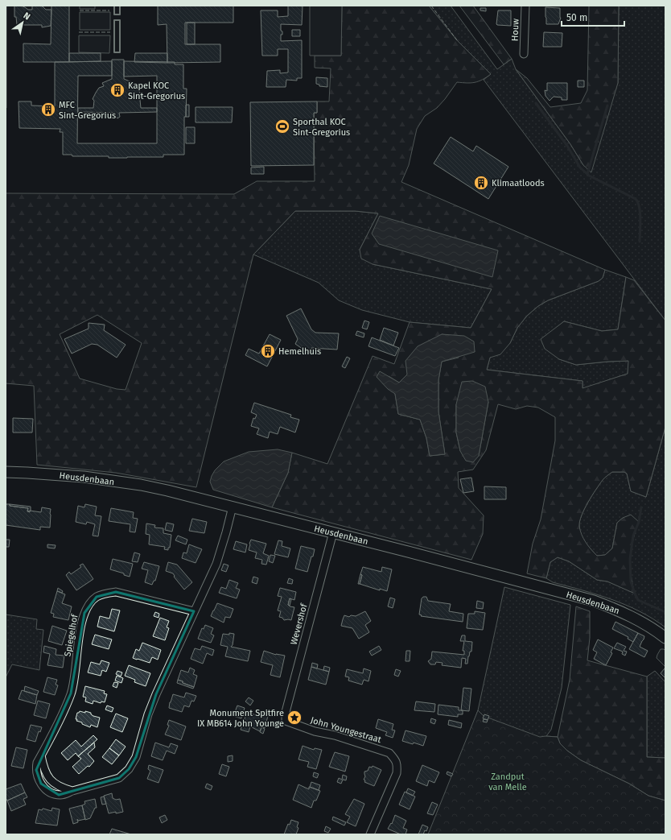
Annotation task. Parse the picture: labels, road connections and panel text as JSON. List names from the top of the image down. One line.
{"streets":{"main road":["Heusdenbaan"],"street":["Houw","Wevershof","Spiegelhof","John Youngestraat"]},"crossings":[["Heusdenbaan","Wevershof"],["Heusdenbaan","Spiegelhof"],["Wevershof","John Youngestraat"]],"parks":["Zandput van Melle"],"places":{"building":["Kapel KOC Sint-Gregorius","MFC Sint-Gregorius","Klimaatloods","Hemelhuis"],"sports":["Sporthal KOC Sint-Gregorius"],"place":["Monument Spitfire IX MB614 John Younge"]},"scale_bar":"50 m","north":"top right"}
